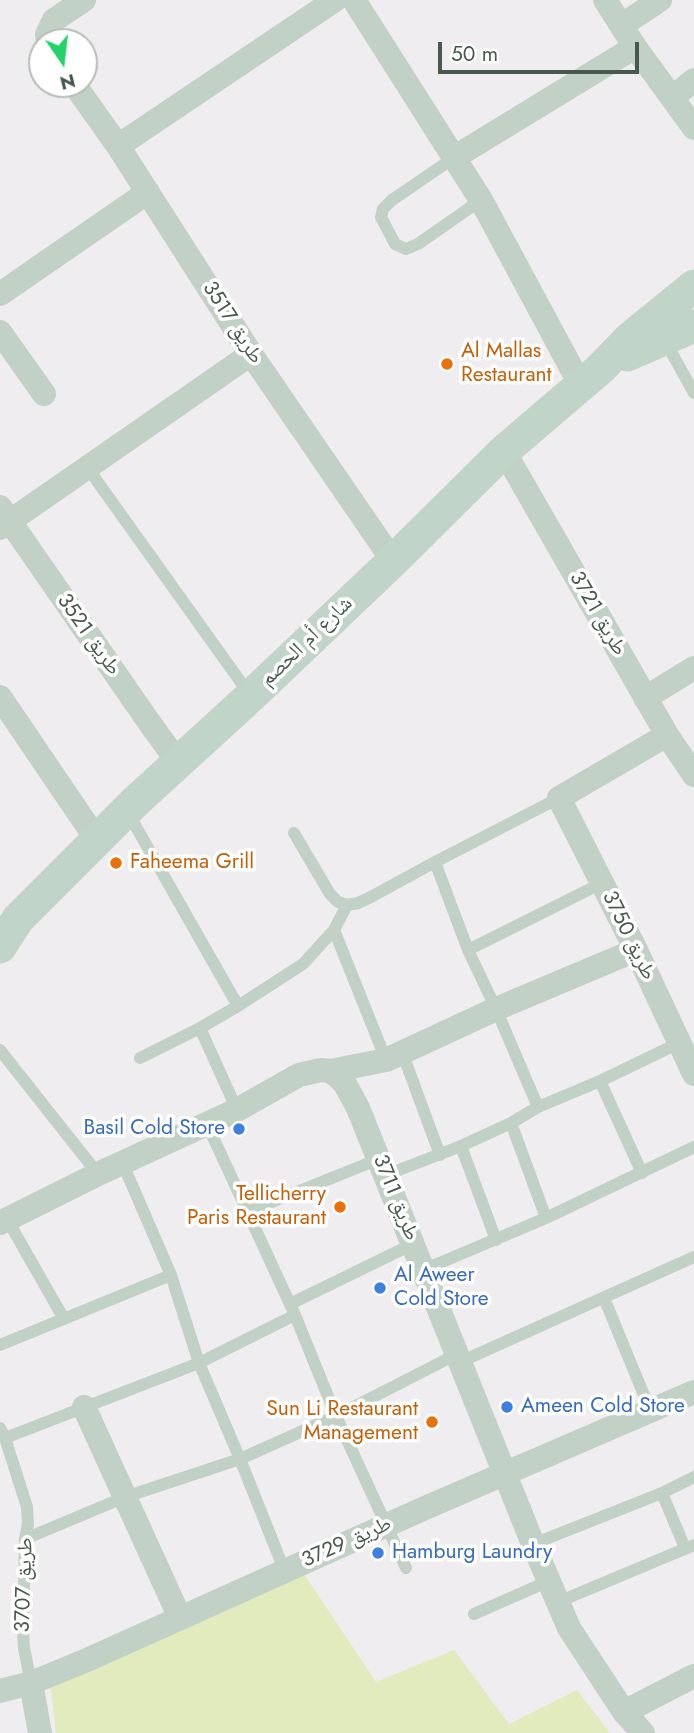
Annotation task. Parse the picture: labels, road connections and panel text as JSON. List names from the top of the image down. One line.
{"streets":{"street":["طريق 3517","طريق 3721","طريق 3521","شارع أم الحصم","طريق 3750","طريق 3711","طريق 3729","طريق 3707"]},"crossings":[["طريق 3517","شارع أم الحصم"],["طريق 3721","شارع أم الحصم"],["طريق 3521","شارع أم الحصم"],["طريق 3711","طريق 3729"],["طريق 3729","طريق 3707"]],"places":["Al Mallas Restaurant","Faheema Grill","Basil Cold Store","Tellicherry Paris Restaurant","Al Aweer Cold Store","Ameen Cold Store","Sun Li Restaurant Management","Hamburg Laundry"],"scale_bar":"50 m","north":"bottom"}
